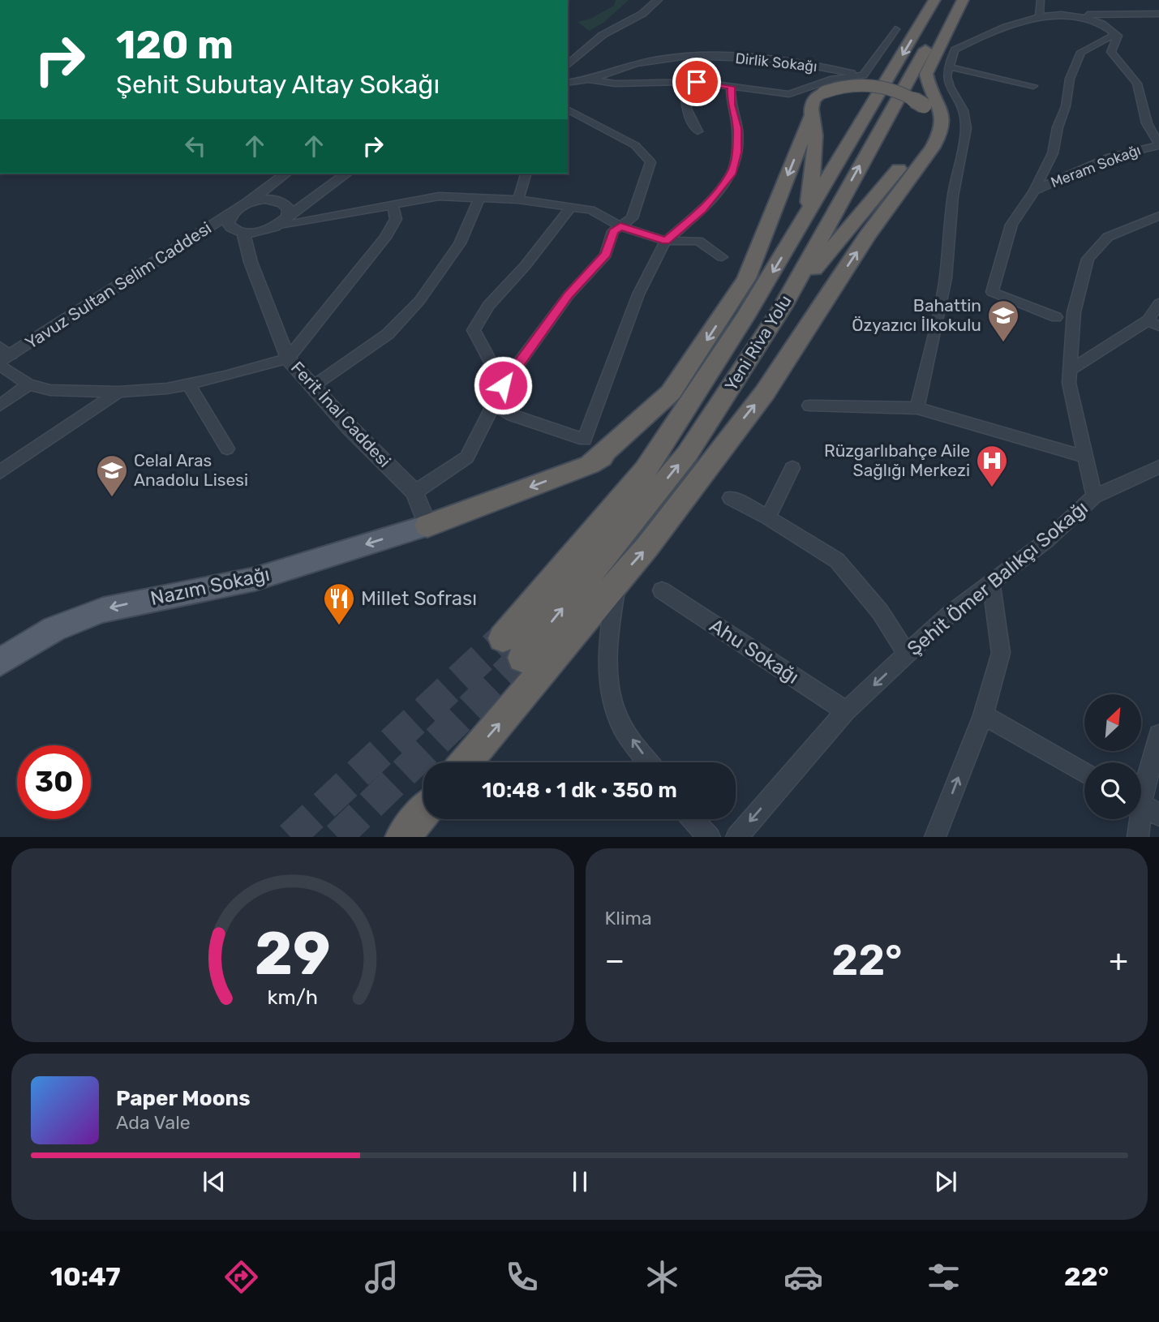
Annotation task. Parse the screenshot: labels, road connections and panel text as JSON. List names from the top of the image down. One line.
{"streets":{"highway":["Yeni Riva Yolu"],"main road":["Nazım Sokağı"],"street":["Dirlik Sokağı","Meram Sokağı","Yavuz Sultan Selim Caddesi","Ferit İnal Caddesi","Şehit Ömer Balıkçı Sokağı","Ahu Sokağı"]},"crossings":[["Yavuz Sultan Selim Caddesi","Ferit İnal Caddesi"],["Ferit İnal Caddesi","Nazım Sokağı"],["Şehit Ömer Balıkçı Sokağı","Ahu Sokağı"]],"one_way":["Şehit Ömer Balıkçı Sokağı","Nazım Sokağı"],"places":{"school or university":["Bahattin Özyazıcı İlkokulu","Celal Aras Anadolu Lisesi"],"hospital":["Rüzgarlıbahçe Aile Sağlığı Merkezi"],"restaurant":["Millet Sofrası"]},"north":"top right","page":{"turn":["120 m","Şehit Subutay Altay Sokağı"],"limit":"30","trip":"10:48 · 1 dk · 350 m","tile":"Klima","heat":["−","22°","+"],"song":["Paper Moons","Ada Vale"],"tabs":["10:47","22°"],"gauge":["29","km/h"]}}
